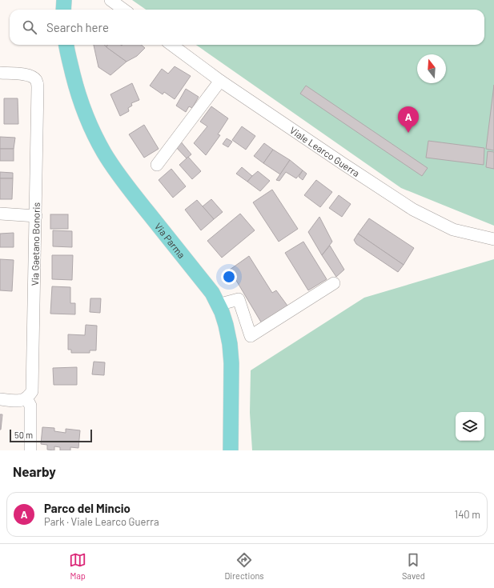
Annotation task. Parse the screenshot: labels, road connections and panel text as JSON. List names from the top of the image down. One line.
{"streets":{"main road":["Via Parma"],"street":["Viale Learco Guerra","Via Gaetano Bonoris"]},"scale_bar":"50 m","north":"top","page":{"search":"Search here","pins":"A","scale":"50 m","heading":"Nearby","list":[{"mark":"A","name":"Parco del Mincio","note":"Park · Viale Learco Guerra","value":"140 m"}],"nav":["Map","Directions","Saved"]}}
